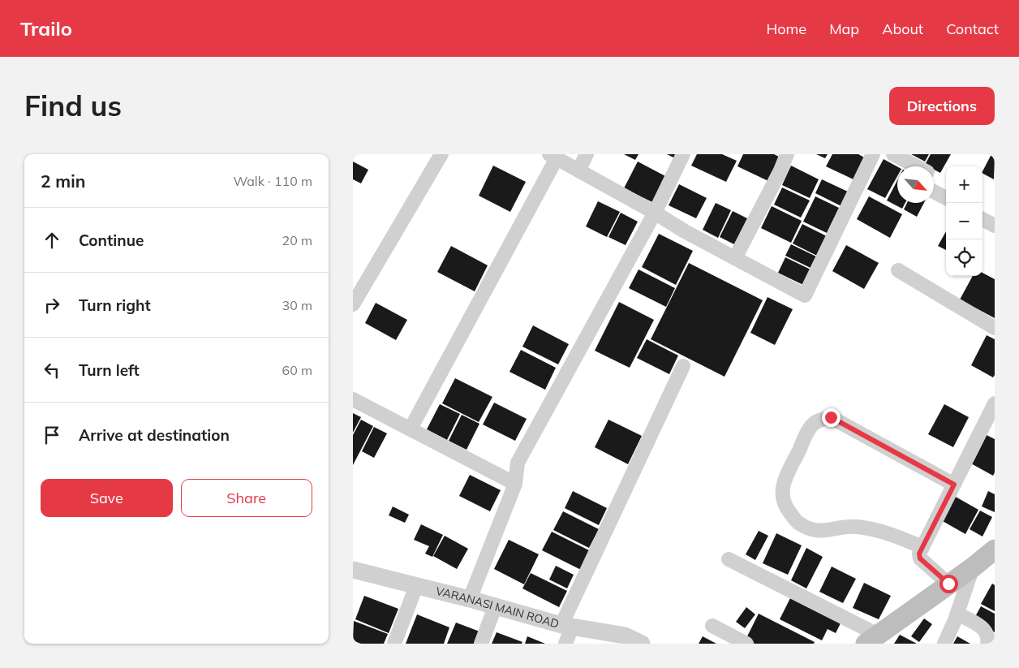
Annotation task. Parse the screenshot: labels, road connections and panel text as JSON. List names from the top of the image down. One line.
{"streets":{"street":["VARANASI MAIN ROAD"]},"north":"bottom right","page":{"header":"Trailo","nav":["Home","Map","About","Contact"],"buttons":["Directions",["Save","Share"]],"title":"Find us","heading":["2 min","Walk · 110 m"],"map_buttons":["+","−"],"list":[["Continue","20 m"],["Turn right","30 m"],["Turn left","60 m"],"Arrive at destination"]}}
